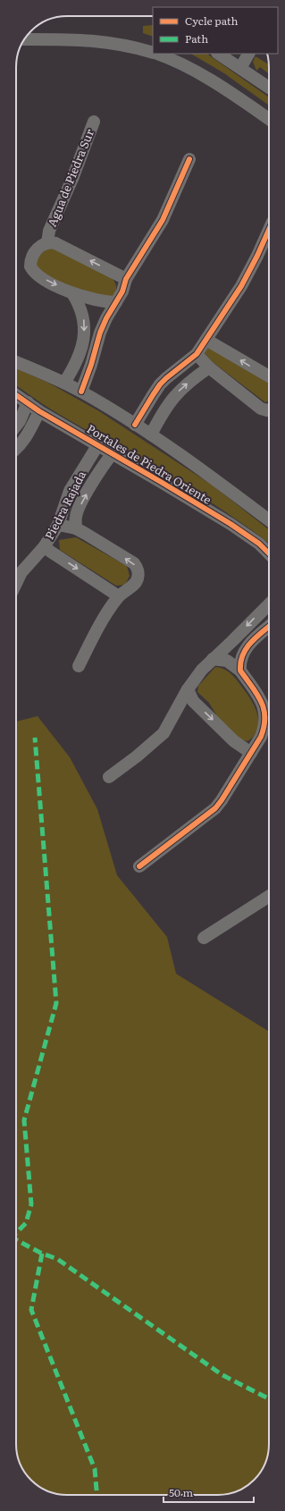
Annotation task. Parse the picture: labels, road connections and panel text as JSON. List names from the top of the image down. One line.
{"streets":{"street":["Agua de Piedra Sur","Portales de Piedra Oriente","Piedra Rajada"]},"crossings":[["Portales de Piedra Oriente","Piedra Rajada"]],"legend":["Cycle path","Path"],"scale_bar":"50 m"}
